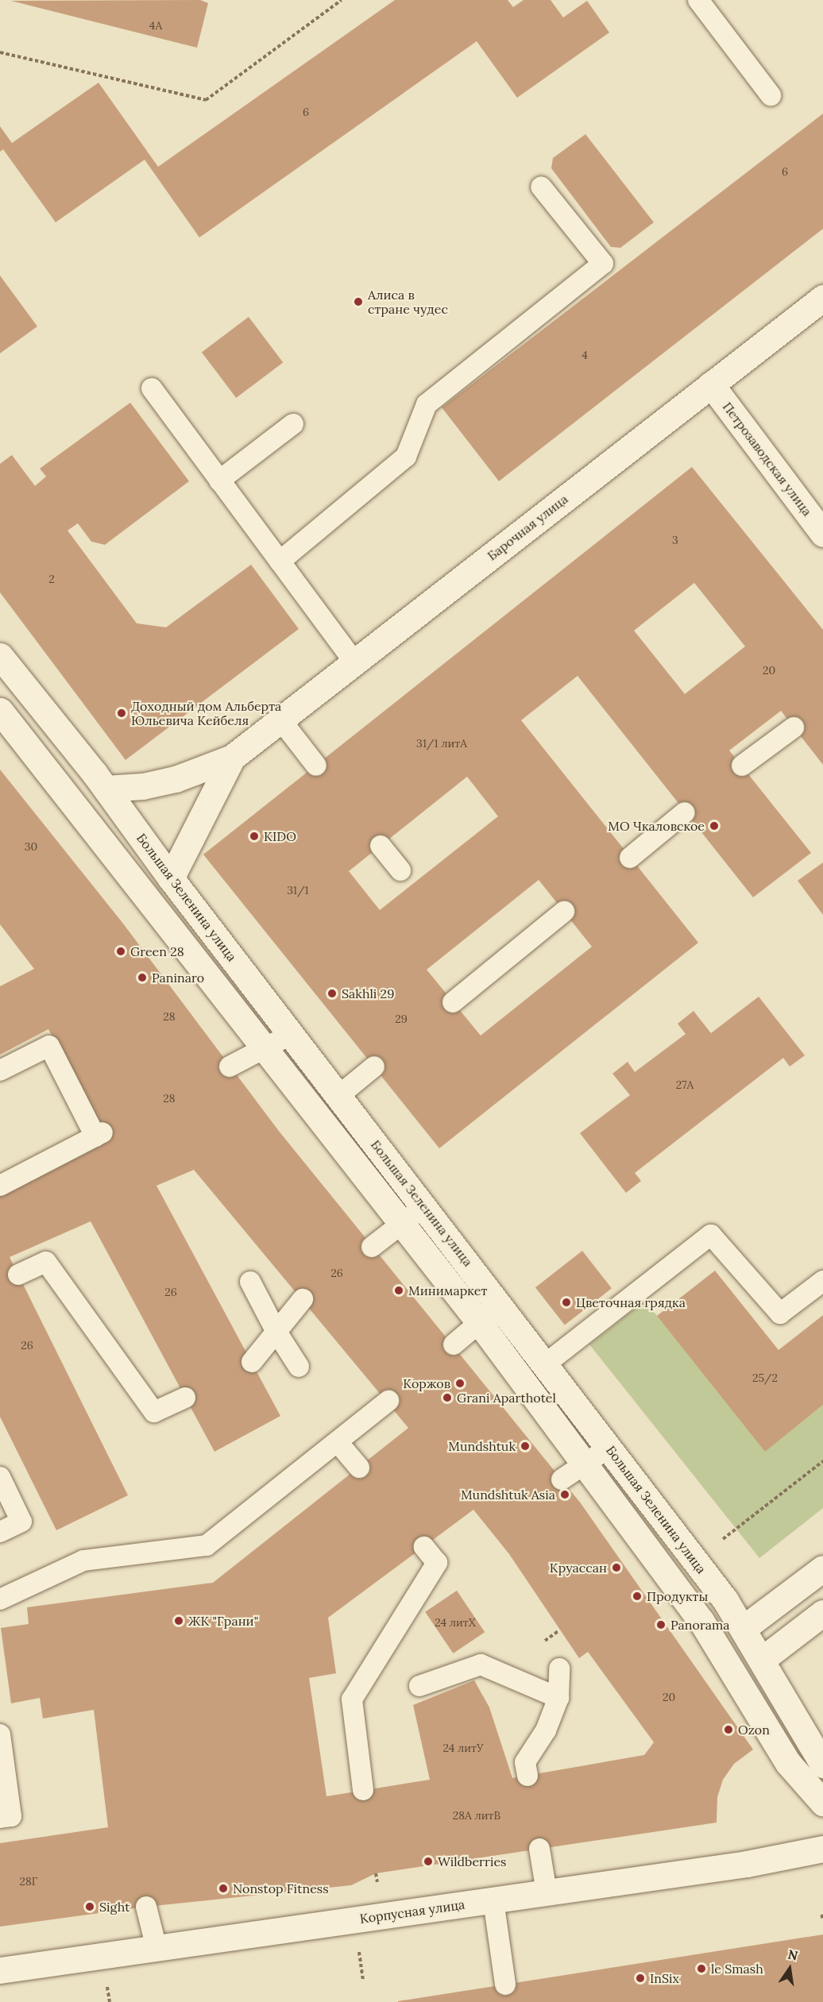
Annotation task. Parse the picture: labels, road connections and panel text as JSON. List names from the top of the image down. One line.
{"streets":{"street":["Петрозаводская улица","Барочная улица","Большая Зеленина улица","Корпусная улица"]},"crossings":[["Петрозаводская улица","Барочная улица"],["Барочная улица","Большая Зеленина улица"]],"places":["Алиса в стране чудес","Доходный дом Альберта Юльевича Кейбеля","МО Чкаловское","KIDO","Green 28","Paninaro","Sakhli 29","Минимаркет","Цветочная грядка","Коржов","Grani Aparthotel","Mundshtuk","Mundshtuk Asia","Круассан","Продукты","ЖК \"Грани\"","Panorama","Ozon","Wildberries","Nonstop Fitness","Sight","le Smash","InSix"],"house_numbers":["4А","6","6","4","3","2","20","31/1 литА","30","31/1","28","29","27А","28","26","26","26","25/2","24 литХ","20","24 литУ","28А литВ","28Г"],"north":"top"}
